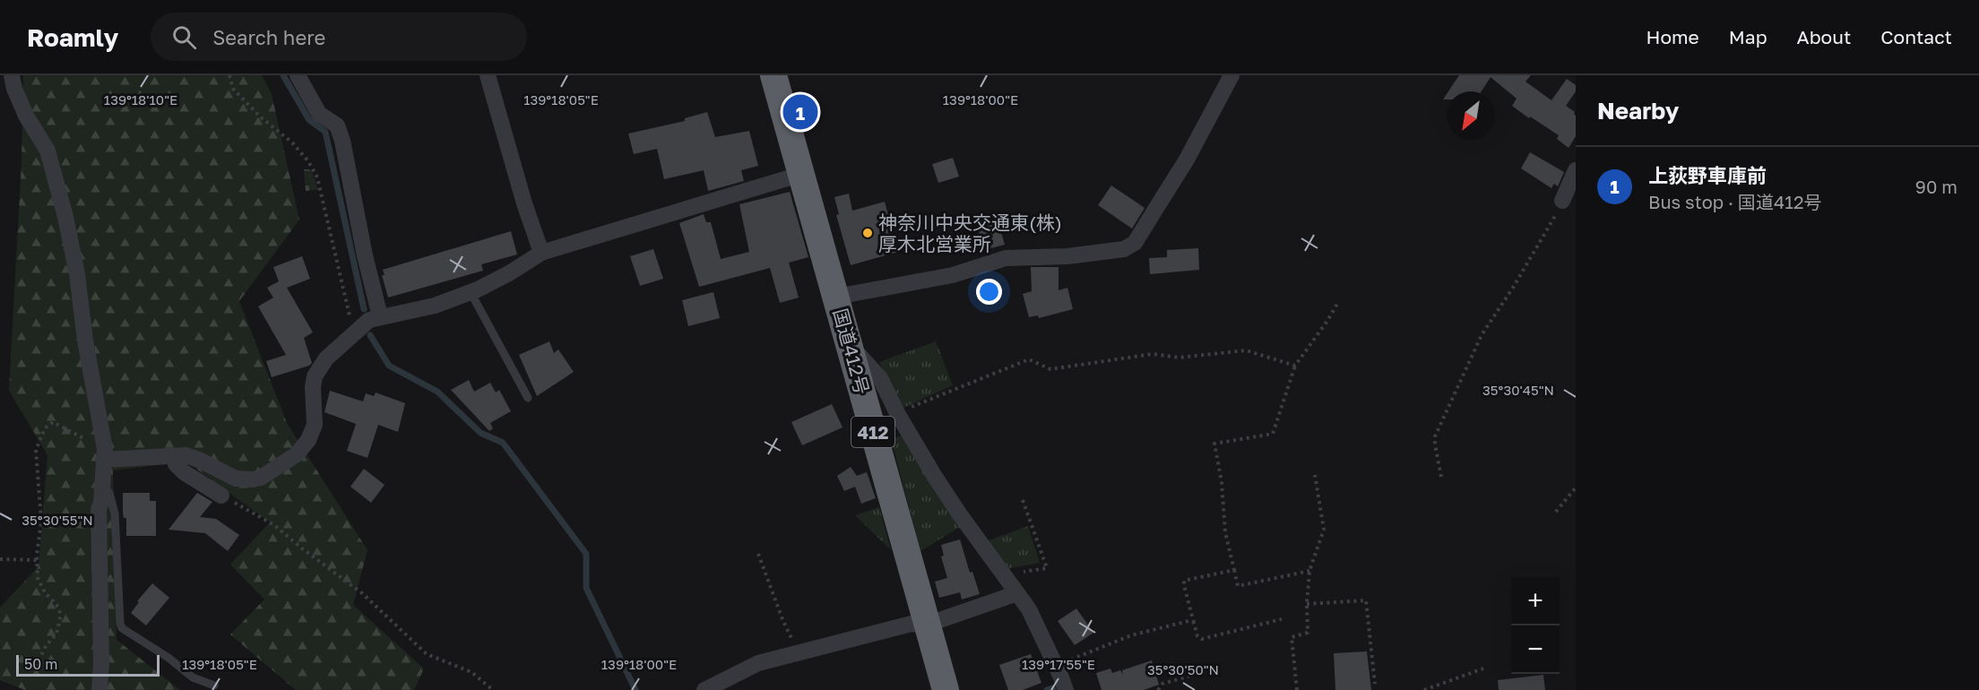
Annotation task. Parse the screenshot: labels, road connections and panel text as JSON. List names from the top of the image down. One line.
{"streets":{"highway":["国道412号","412"]},"places":["神奈川中央交通東(株) 厚木北営業所"],"scale_bar":"50 m","north":"bottom left","page":{"header":"Roamly","search":"Search here","nav":["Home","Map","About","Contact"],"heading":"Nearby","pins":"1","list":[{"mark":"1","name":"上荻野車庫前","note":"Bus stop · 国道412号","value":"90 m"}],"map_buttons":["+","−"],"scale":"50 m"},"coordinates":["139°18'05\"E","139°18'00\"E","139°18'10\"E","35°30'45\"N","35°30'55\"N","139°17'55\"E","35°30'50\"N"]}
